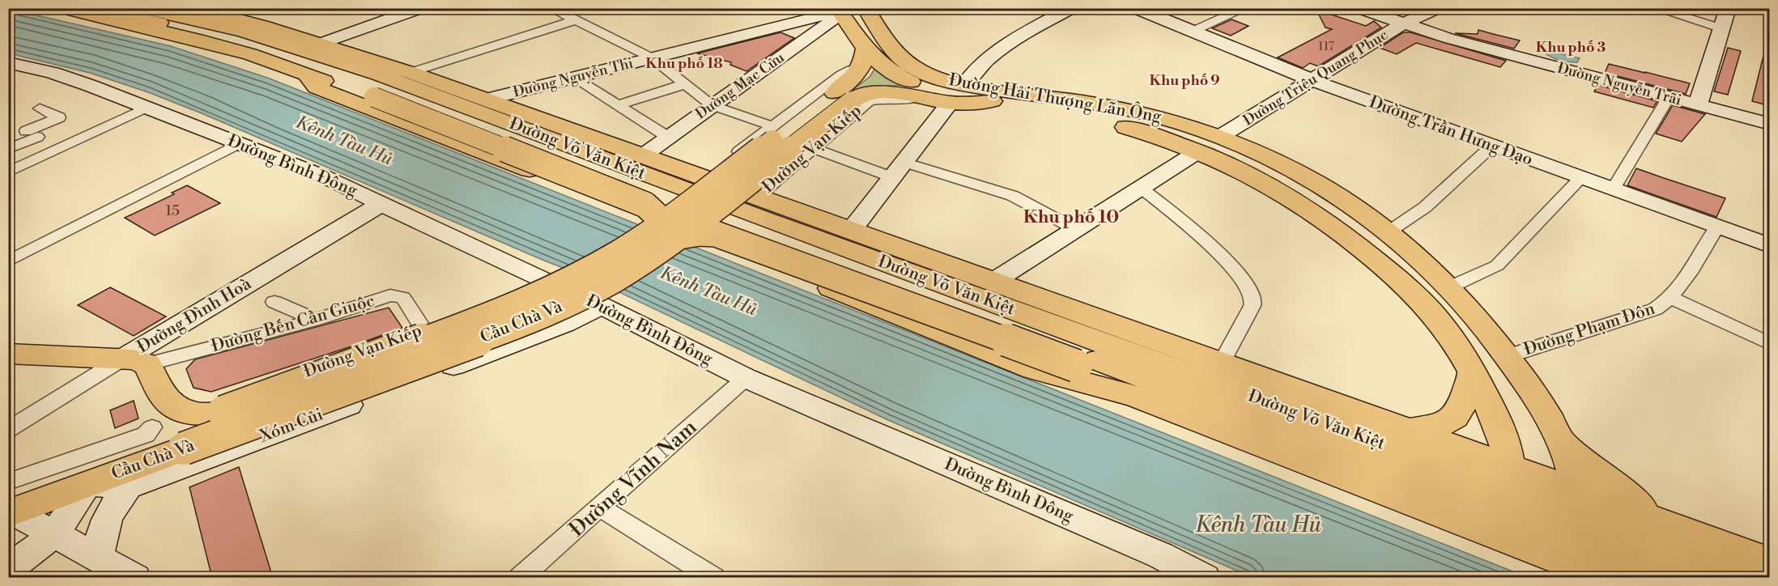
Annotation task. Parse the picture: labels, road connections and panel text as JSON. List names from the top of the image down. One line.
{"streets":{"main road":["Đường Hải Thượng Lãn Ông","Đường Võ Văn Kiệt","Cầu Chà Và"],"street":["Đường Nguyễn Thi","Đường Triệu Quang Phục","Đường Nguyễn Trãi","Đường Mạc Cửu","Đường Trần Hưng Đạo","Đường Vạn Kiếp","Đường Bình Đông","Đường Đình Hoà","Đường Bến Cần Giuộc","Đường Phạm Đôn","Xóm Củi","Đường Vĩnh Nam"]},"crossings":[["Đường Nguyễn Thi","Đường Mạc Cửu"],["Đường Nguyễn Thi","Đường Hải Thượng Lãn Ông"],["Đường Nguyễn Thi","Đường Võ Văn Kiệt"],["Đường Triệu Quang Phục","Đường Nguyễn Trãi"],["Đường Triệu Quang Phục","Đường Hải Thượng Lãn Ông"],["Đường Triệu Quang Phục","Đường Trần Hưng Đạo"],["Đường Mạc Cửu","Đường Hải Thượng Lãn Ông"],["Đường Mạc Cửu","Đường Võ Văn Kiệt"],["Đường Hải Thượng Lãn Ông","Đường Võ Văn Kiệt"],["Đường Hải Thượng Lãn Ông","Cầu Chà Và"],["Đường Hải Thượng Lãn Ông","Đường Phạm Đôn"],["Đường Trần Hưng Đạo","Đường Phạm Đôn"],["Đường Võ Văn Kiệt","Đường Vạn Kiếp"],["Đường Vạn Kiếp","Đường Bình Đông"],["Đường Vạn Kiếp","Cầu Chà Và"],["Đường Vạn Kiếp","Đường Bến Cần Giuộc"],["Đường Bình Đông","Đường Đình Hoà"],["Đường Bình Đông","Xóm Củi"],["Đường Bình Đông","Đường Vĩnh Nam"],["Đường Đình Hoà","Đường Bến Cần Giuộc"],["Cầu Chà Và","Xóm Củi"]],"districts":["Khu phố 3","Khu phố 18","Khu phố 9","Khu phố 10"],"water":["Kênh Tàu Hủ"],"house_numbers":["117","15"]}
